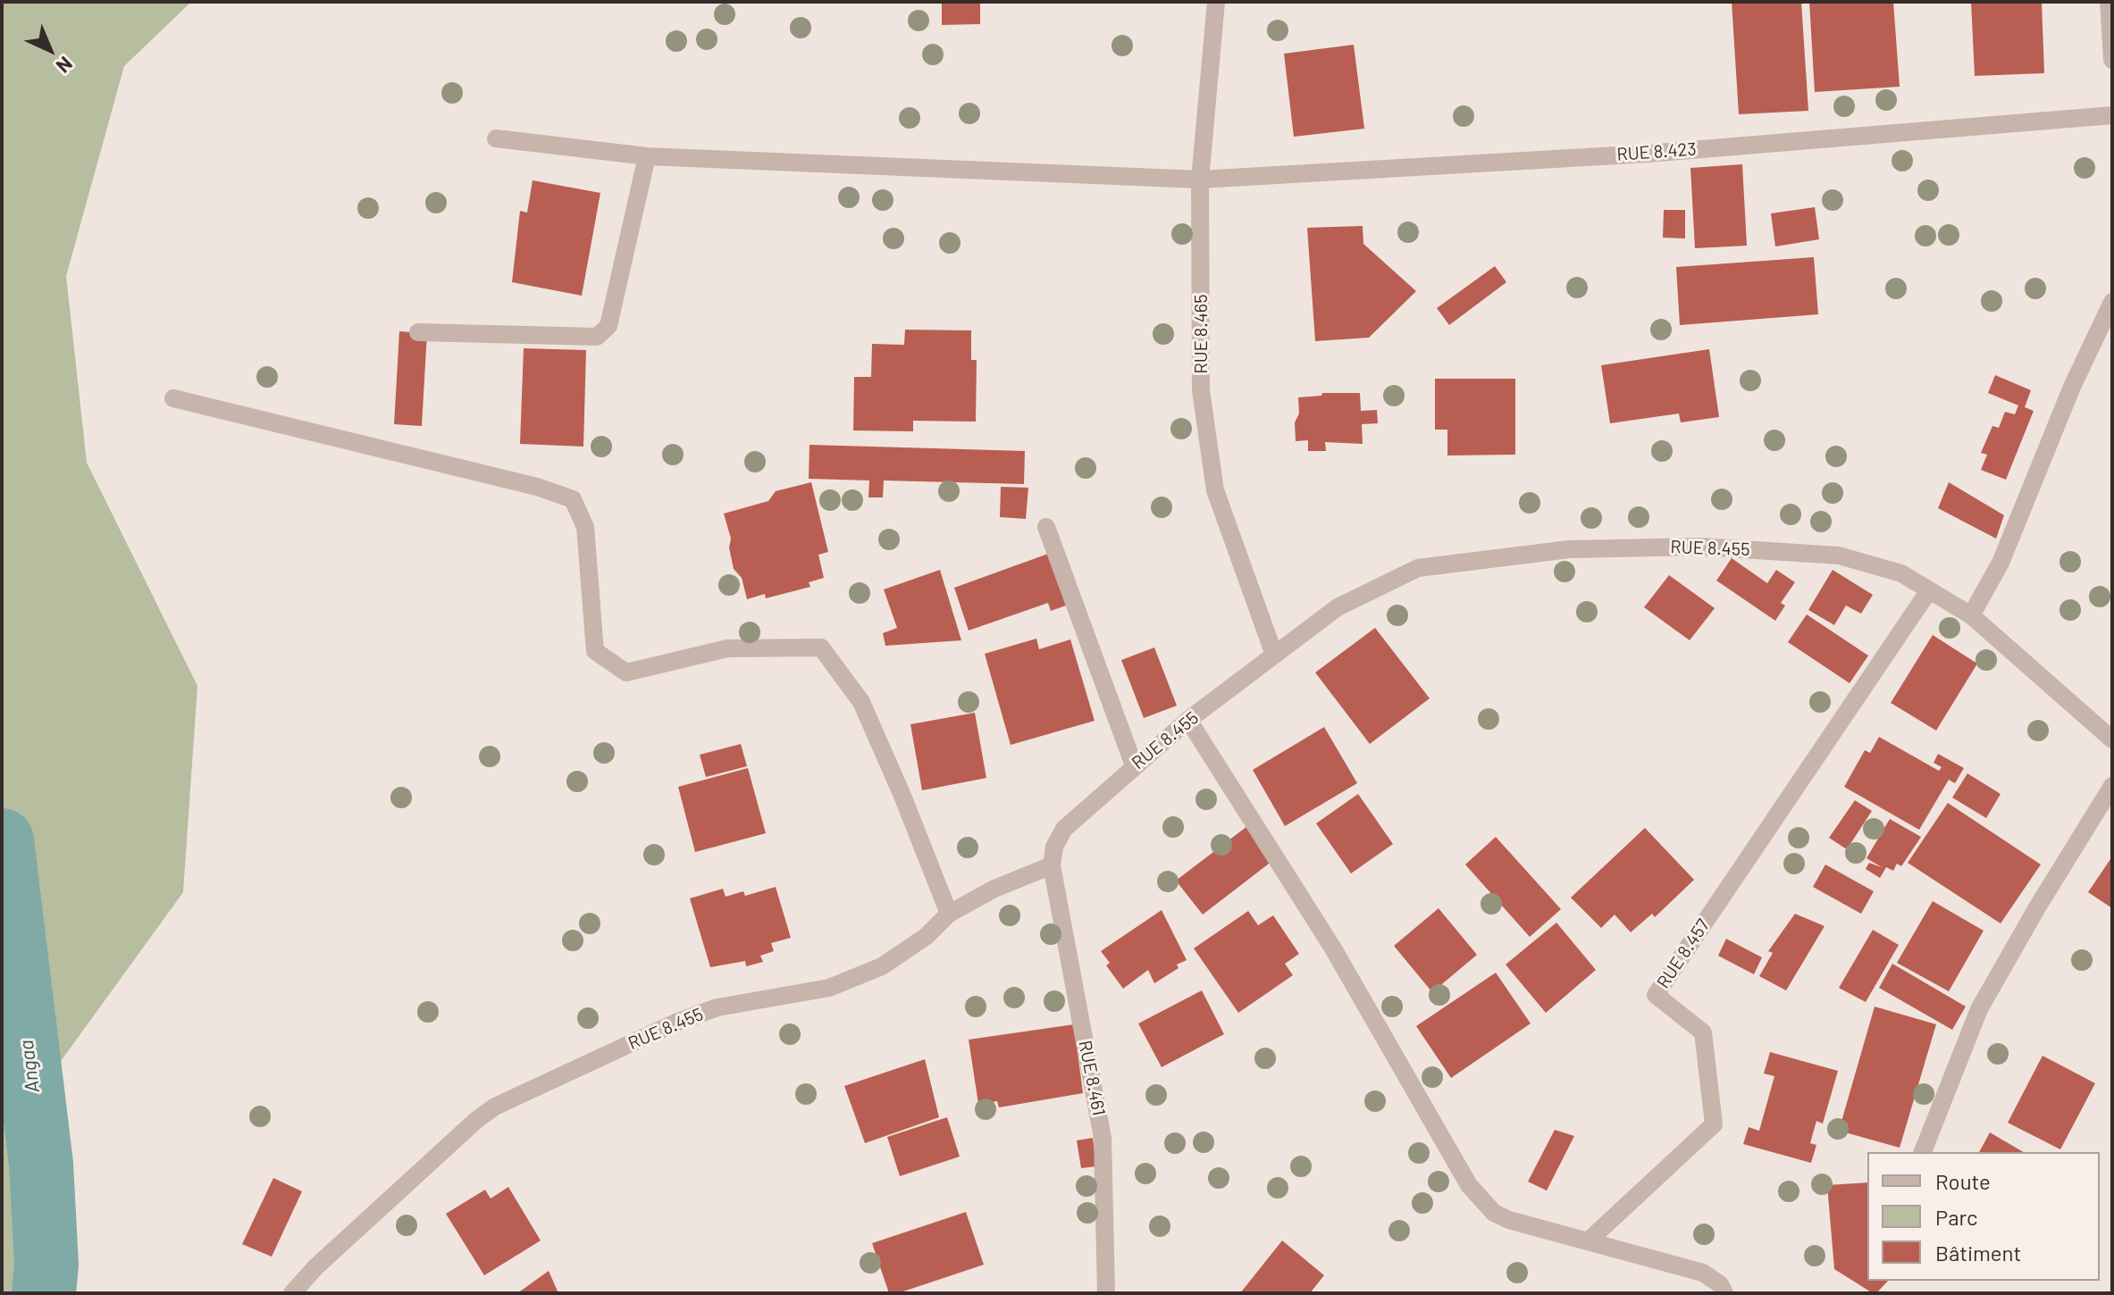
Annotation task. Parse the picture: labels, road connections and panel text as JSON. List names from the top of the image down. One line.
{"streets":{"street":["RUE 8.423","RUE 8.465","RUE 8.455","RUE 8.457","RUE 8.461"]},"crossings":[["RUE 8.423","RUE 8.465"],["RUE 8.465","RUE 8.455"],["RUE 8.455","RUE 8.457"],["RUE 8.455","RUE 8.461"]],"water":["Angaa"],"legend":["Route","Parc","Bâtiment"],"north":"bottom right"}
